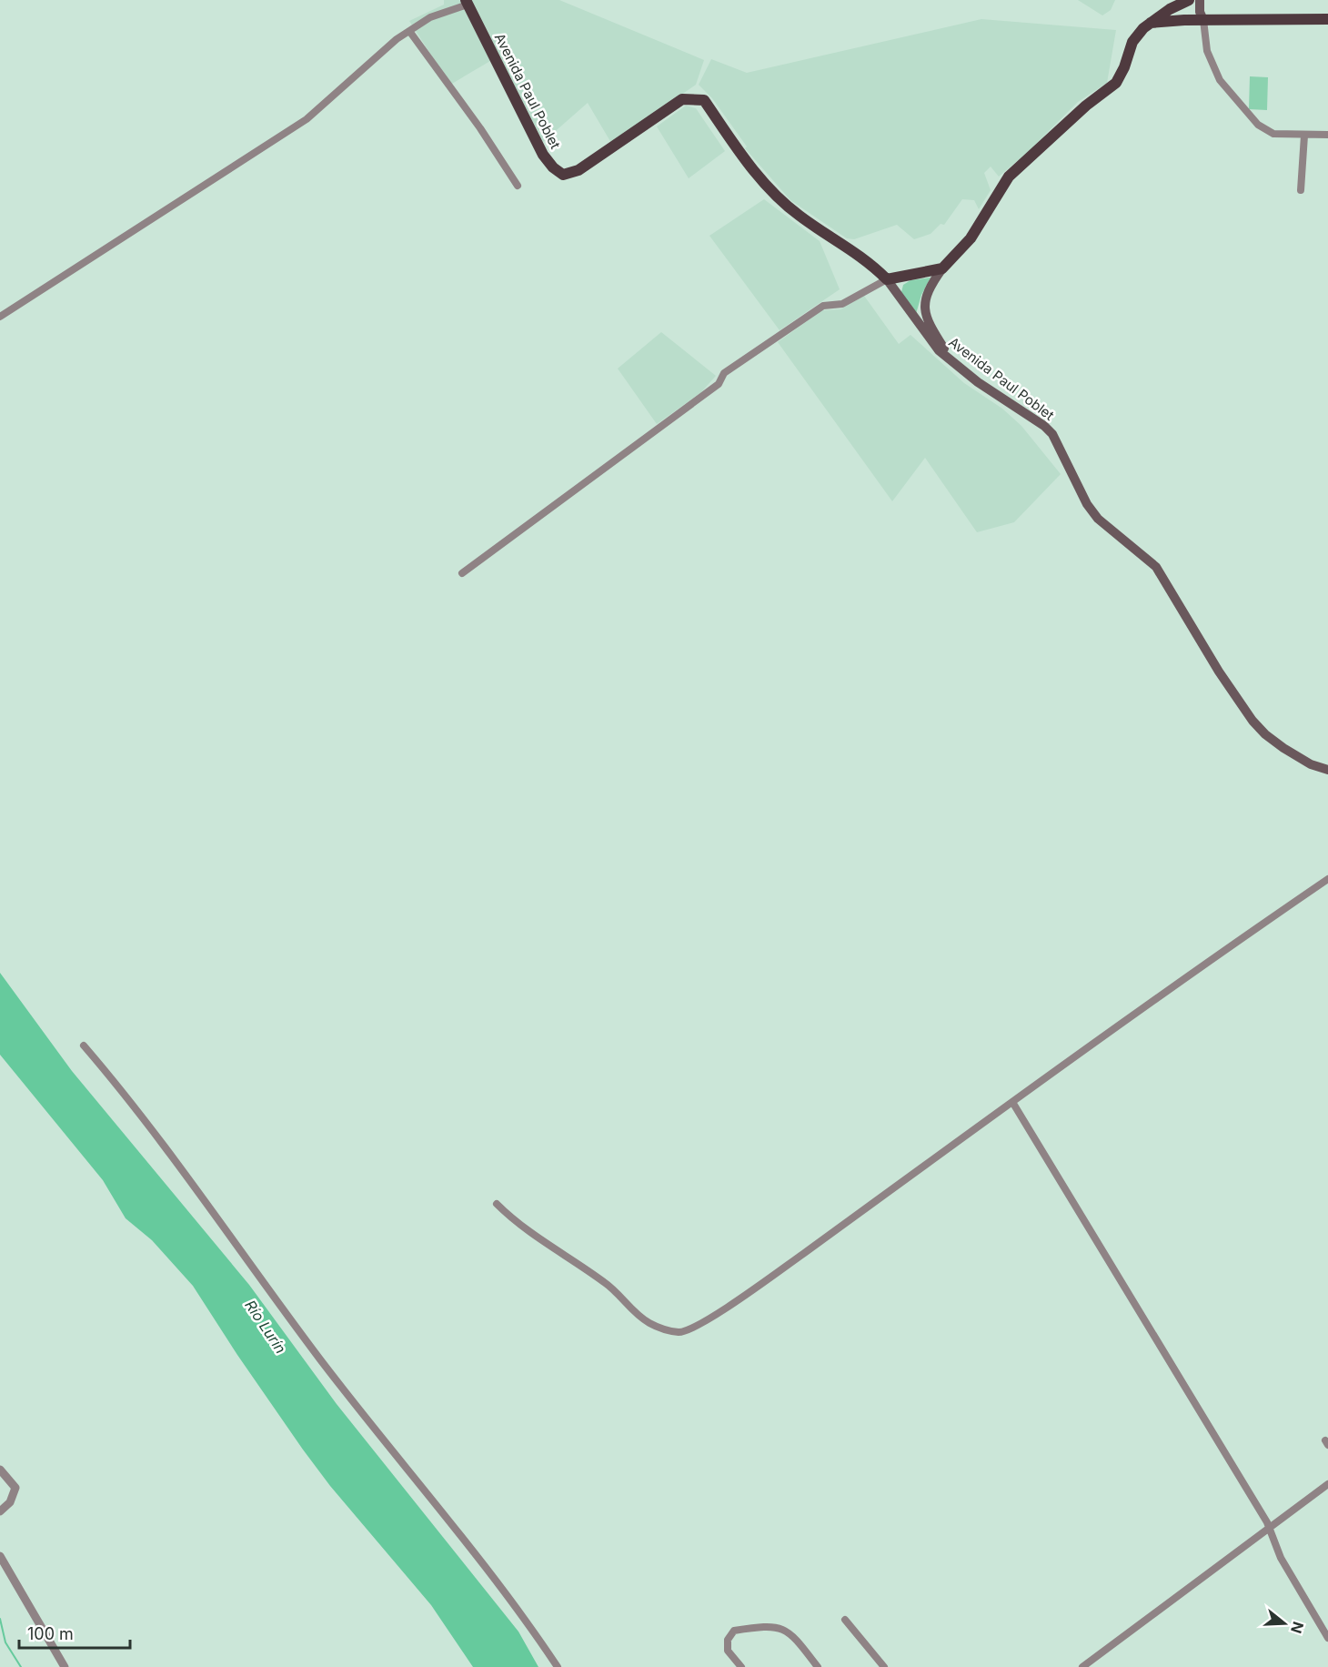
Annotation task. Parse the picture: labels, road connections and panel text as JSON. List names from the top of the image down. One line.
{"streets":{"main road":["Avenida Paul Poblet"]},"water":["Río Lurín"],"scale_bar":"100 m","north":"right"}
